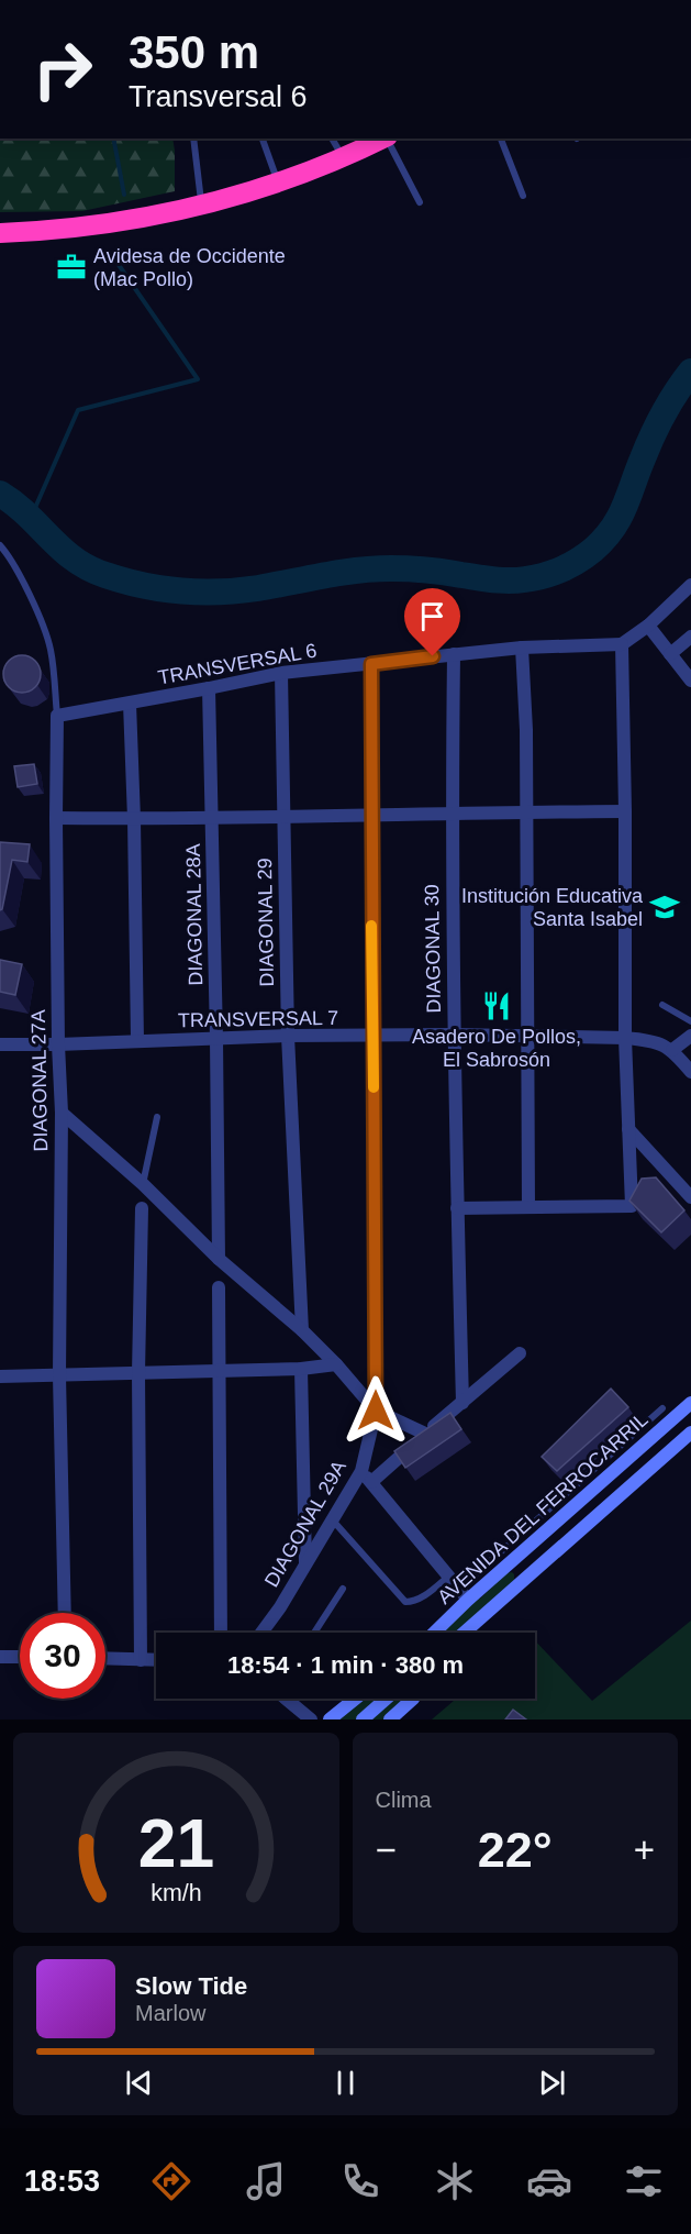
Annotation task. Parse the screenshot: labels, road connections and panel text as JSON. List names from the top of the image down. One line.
{"streets":{"main road":["AVENIDA DEL FERROCARRIL"],"street":["TRANSVERSAL 6","DIAGONAL 28A","DIAGONAL 29","DIAGONAL 30","TRANSVERSAL 7","DIAGONAL 27A","DIAGONAL 29A"]},"crossings":[["TRANSVERSAL 6","DIAGONAL 28A"],["TRANSVERSAL 6","DIAGONAL 29"],["TRANSVERSAL 6","DIAGONAL 30"],["TRANSVERSAL 6","DIAGONAL 27A"],["TRANSVERSAL 6","DIAGONAL 29A"],["DIAGONAL 28A","TRANSVERSAL 7"],["DIAGONAL 29","TRANSVERSAL 7"],["DIAGONAL 30","TRANSVERSAL 7"],["TRANSVERSAL 7","DIAGONAL 27A"],["TRANSVERSAL 7","DIAGONAL 29A"]],"places":{"office":["Avidesa de Occidente (Mac Pollo)"],"school or university":["Institución Educativa Santa Isabel"],"restaurant":["Asadero De Pollos, El Sabrosón"]},"page":{"turn":["350 m","Transversal 6"],"limit":"30","trip":"18:54 · 1 min · 380 m","tile":"Clima","heat":["−","22°","+"],"song":["Slow Tide","Marlow"],"tabs":"18:53","gauge":["21","km/h"]}}
